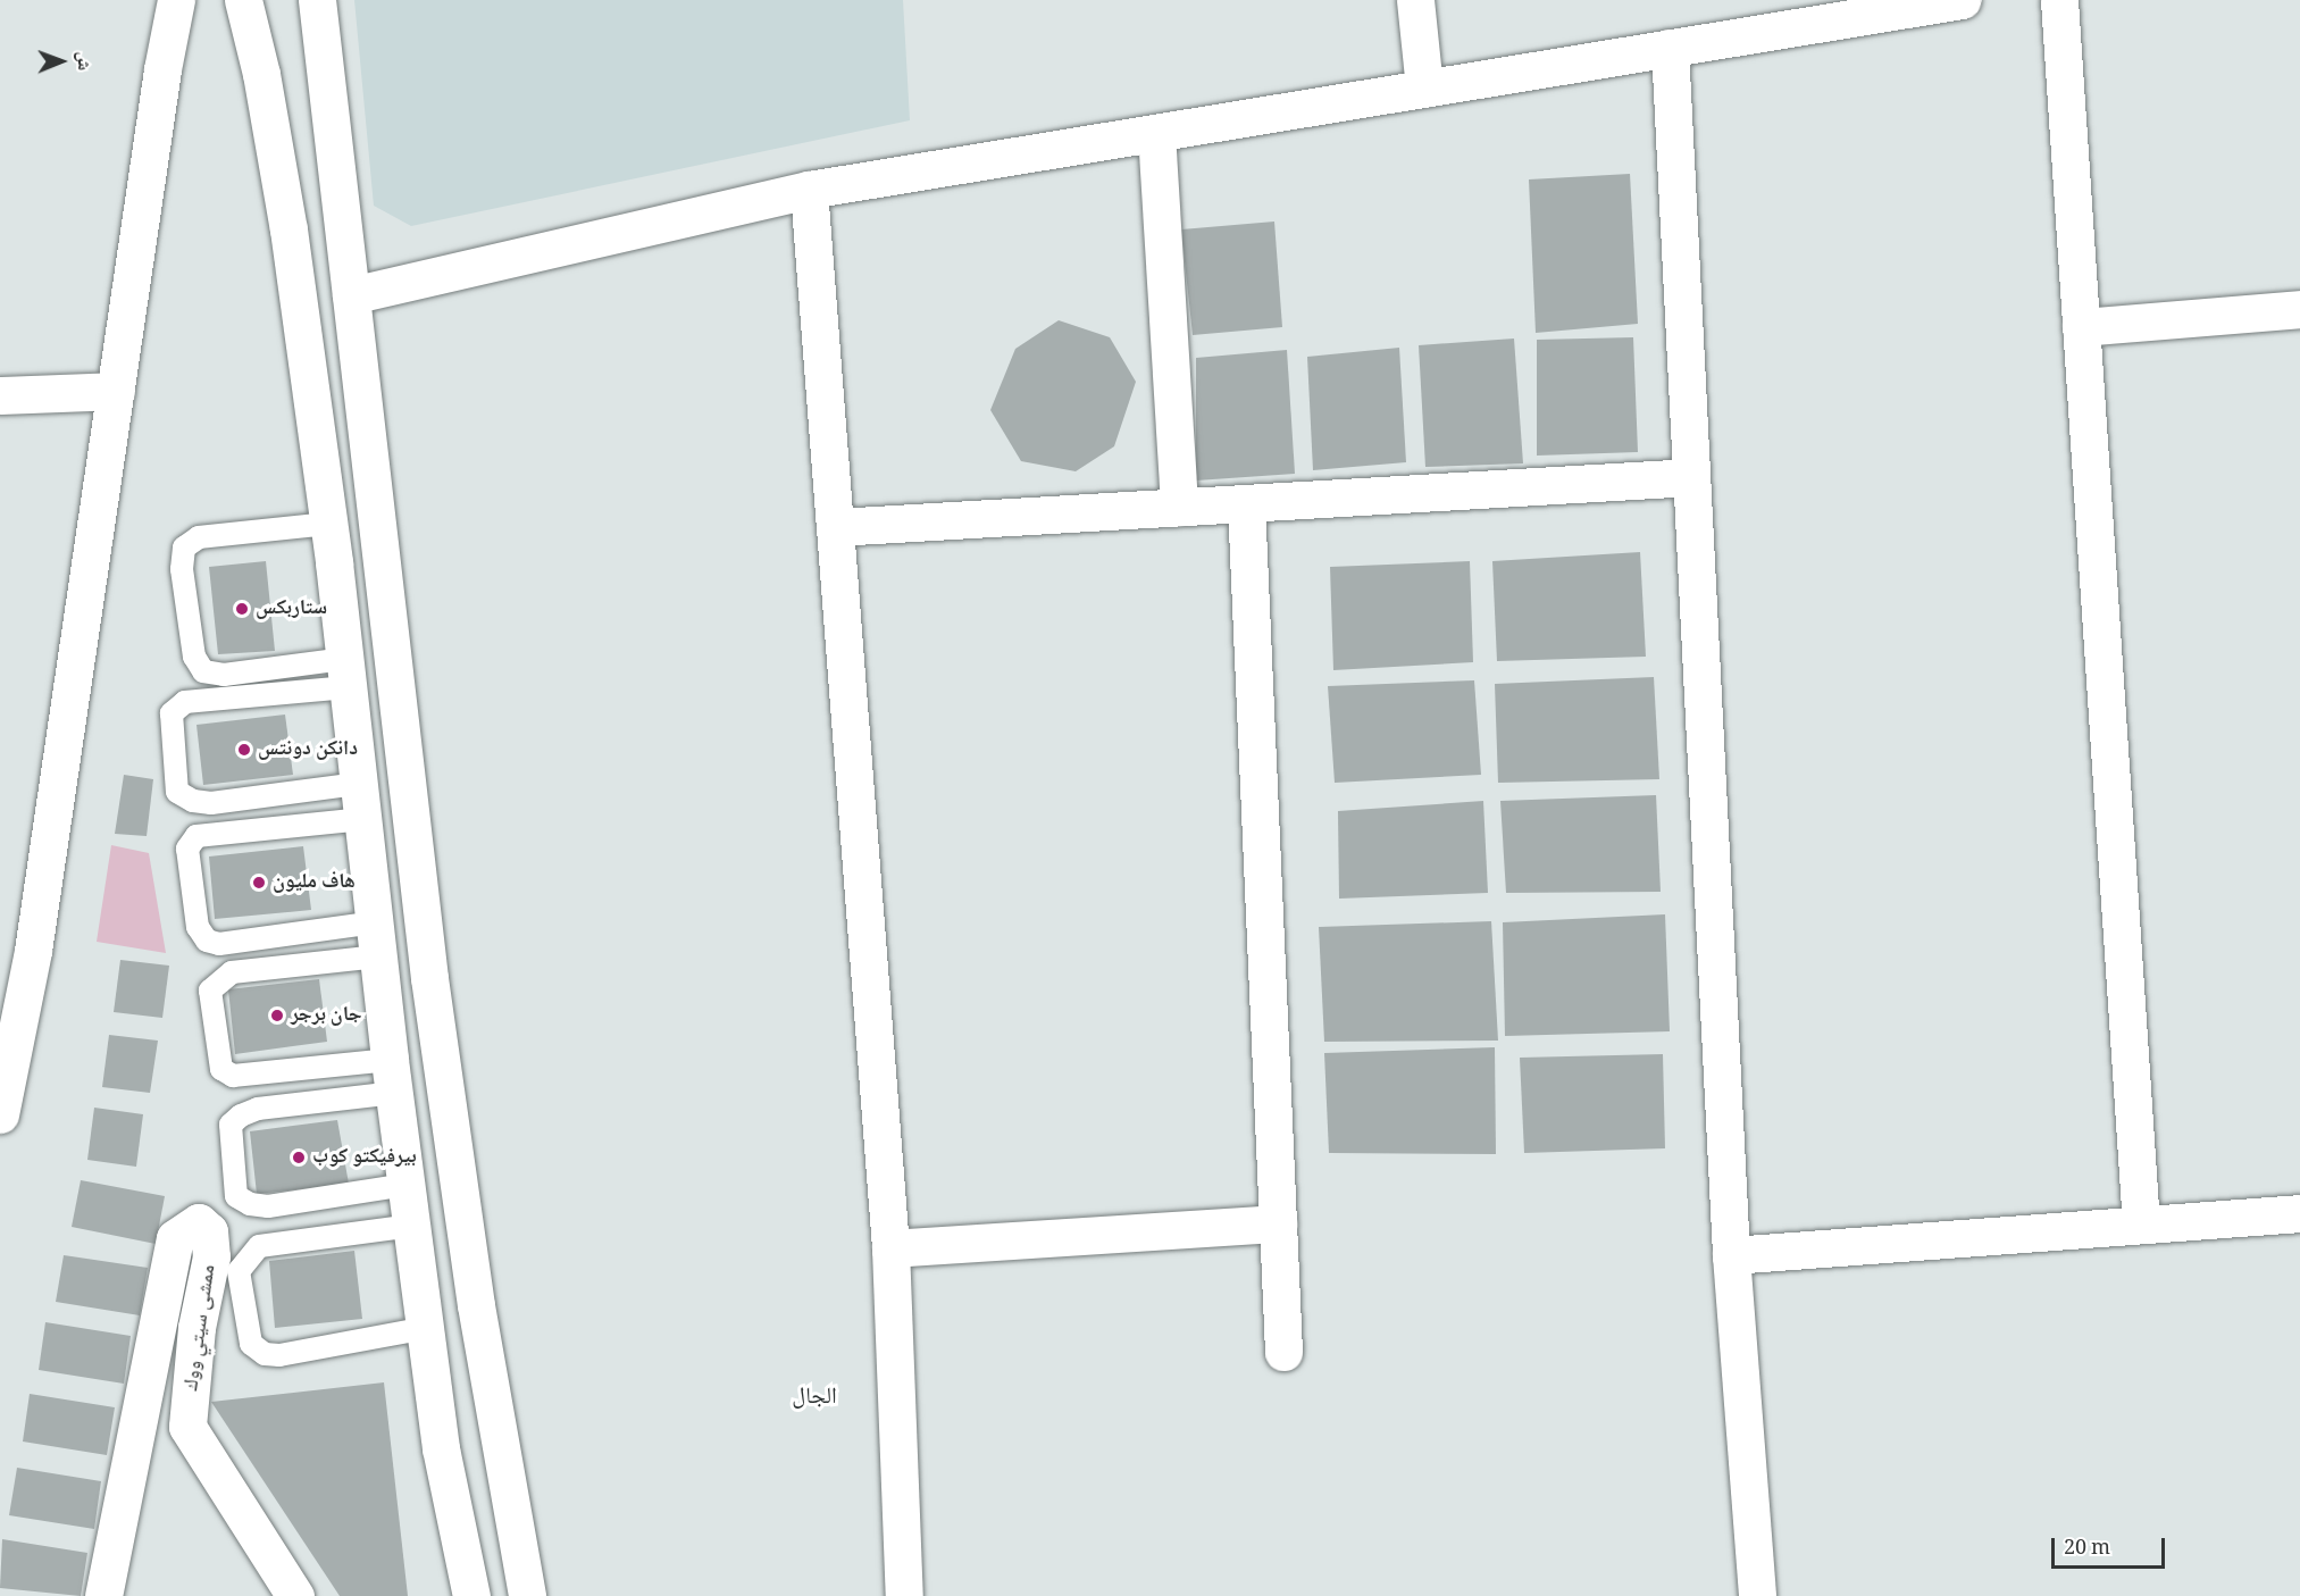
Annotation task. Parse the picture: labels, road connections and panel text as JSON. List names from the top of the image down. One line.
{"streets":{"street":["ممشى سيتي ووك"]},"districts":["الجال"],"places":["ستاربكس","دانكن دونتس","هاف مليون","جان برجر","بيرفيكتو كوب"],"scale_bar":"20 m","north":"right"}
